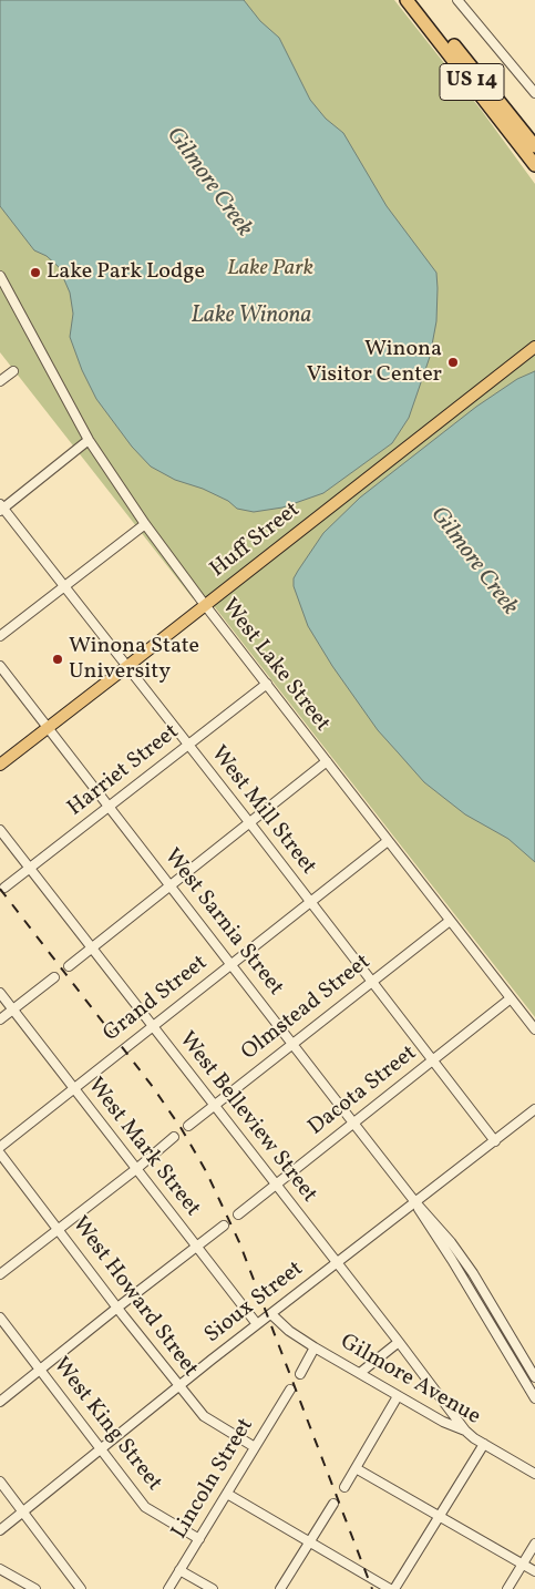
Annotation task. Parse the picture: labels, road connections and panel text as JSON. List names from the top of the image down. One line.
{"streets":{"highway":["US 14"],"main road":["Huff Street"],"street":["West Lake Street","Harriet Street","West Mill Street","West Sarnia Street","Grand Street","Olmstead Street","Dacota Street","West Belleview Street","West Mark Street","West Howard Street","Sioux Street","Gilmore Avenue","West King Street","Lincoln Street"]},"crossings":[["Huff Street","West Lake Street"],["Huff Street","West Mill Street"],["Huff Street","West Sarnia Street"],["West Lake Street","Harriet Street"],["West Lake Street","Grand Street"],["West Lake Street","Olmstead Street"],["West Lake Street","Dacota Street"],["Harriet Street","West Mill Street"],["Harriet Street","West Sarnia Street"],["Harriet Street","West Belleview Street"],["West Mill Street","Grand Street"],["West Mill Street","Olmstead Street"],["West Mill Street","Dacota Street"],["West Mill Street","Sioux Street"],["West Sarnia Street","Grand Street"],["West Sarnia Street","Olmstead Street"],["West Sarnia Street","Dacota Street"],["West Sarnia Street","Sioux Street"],["Grand Street","West Belleview Street"],["Grand Street","West Mark Street"],["Olmstead Street","West Belleview Street"],["Dacota Street","West Belleview Street"],["West Belleview Street","Sioux Street"],["West Belleview Street","Gilmore Avenue"],["West Mark Street","Sioux Street"],["West Howard Street","Sioux Street"],["West Howard Street","Lincoln Street"],["Sioux Street","Gilmore Avenue"],["Sioux Street","West King Street"],["West King Street","Lincoln Street"]],"water":["Gilmore Creek","Lake Winona"],"parks":["Lake Park"],"places":["Lake Park Lodge","Winona Visitor Center","Winona State University"]}
